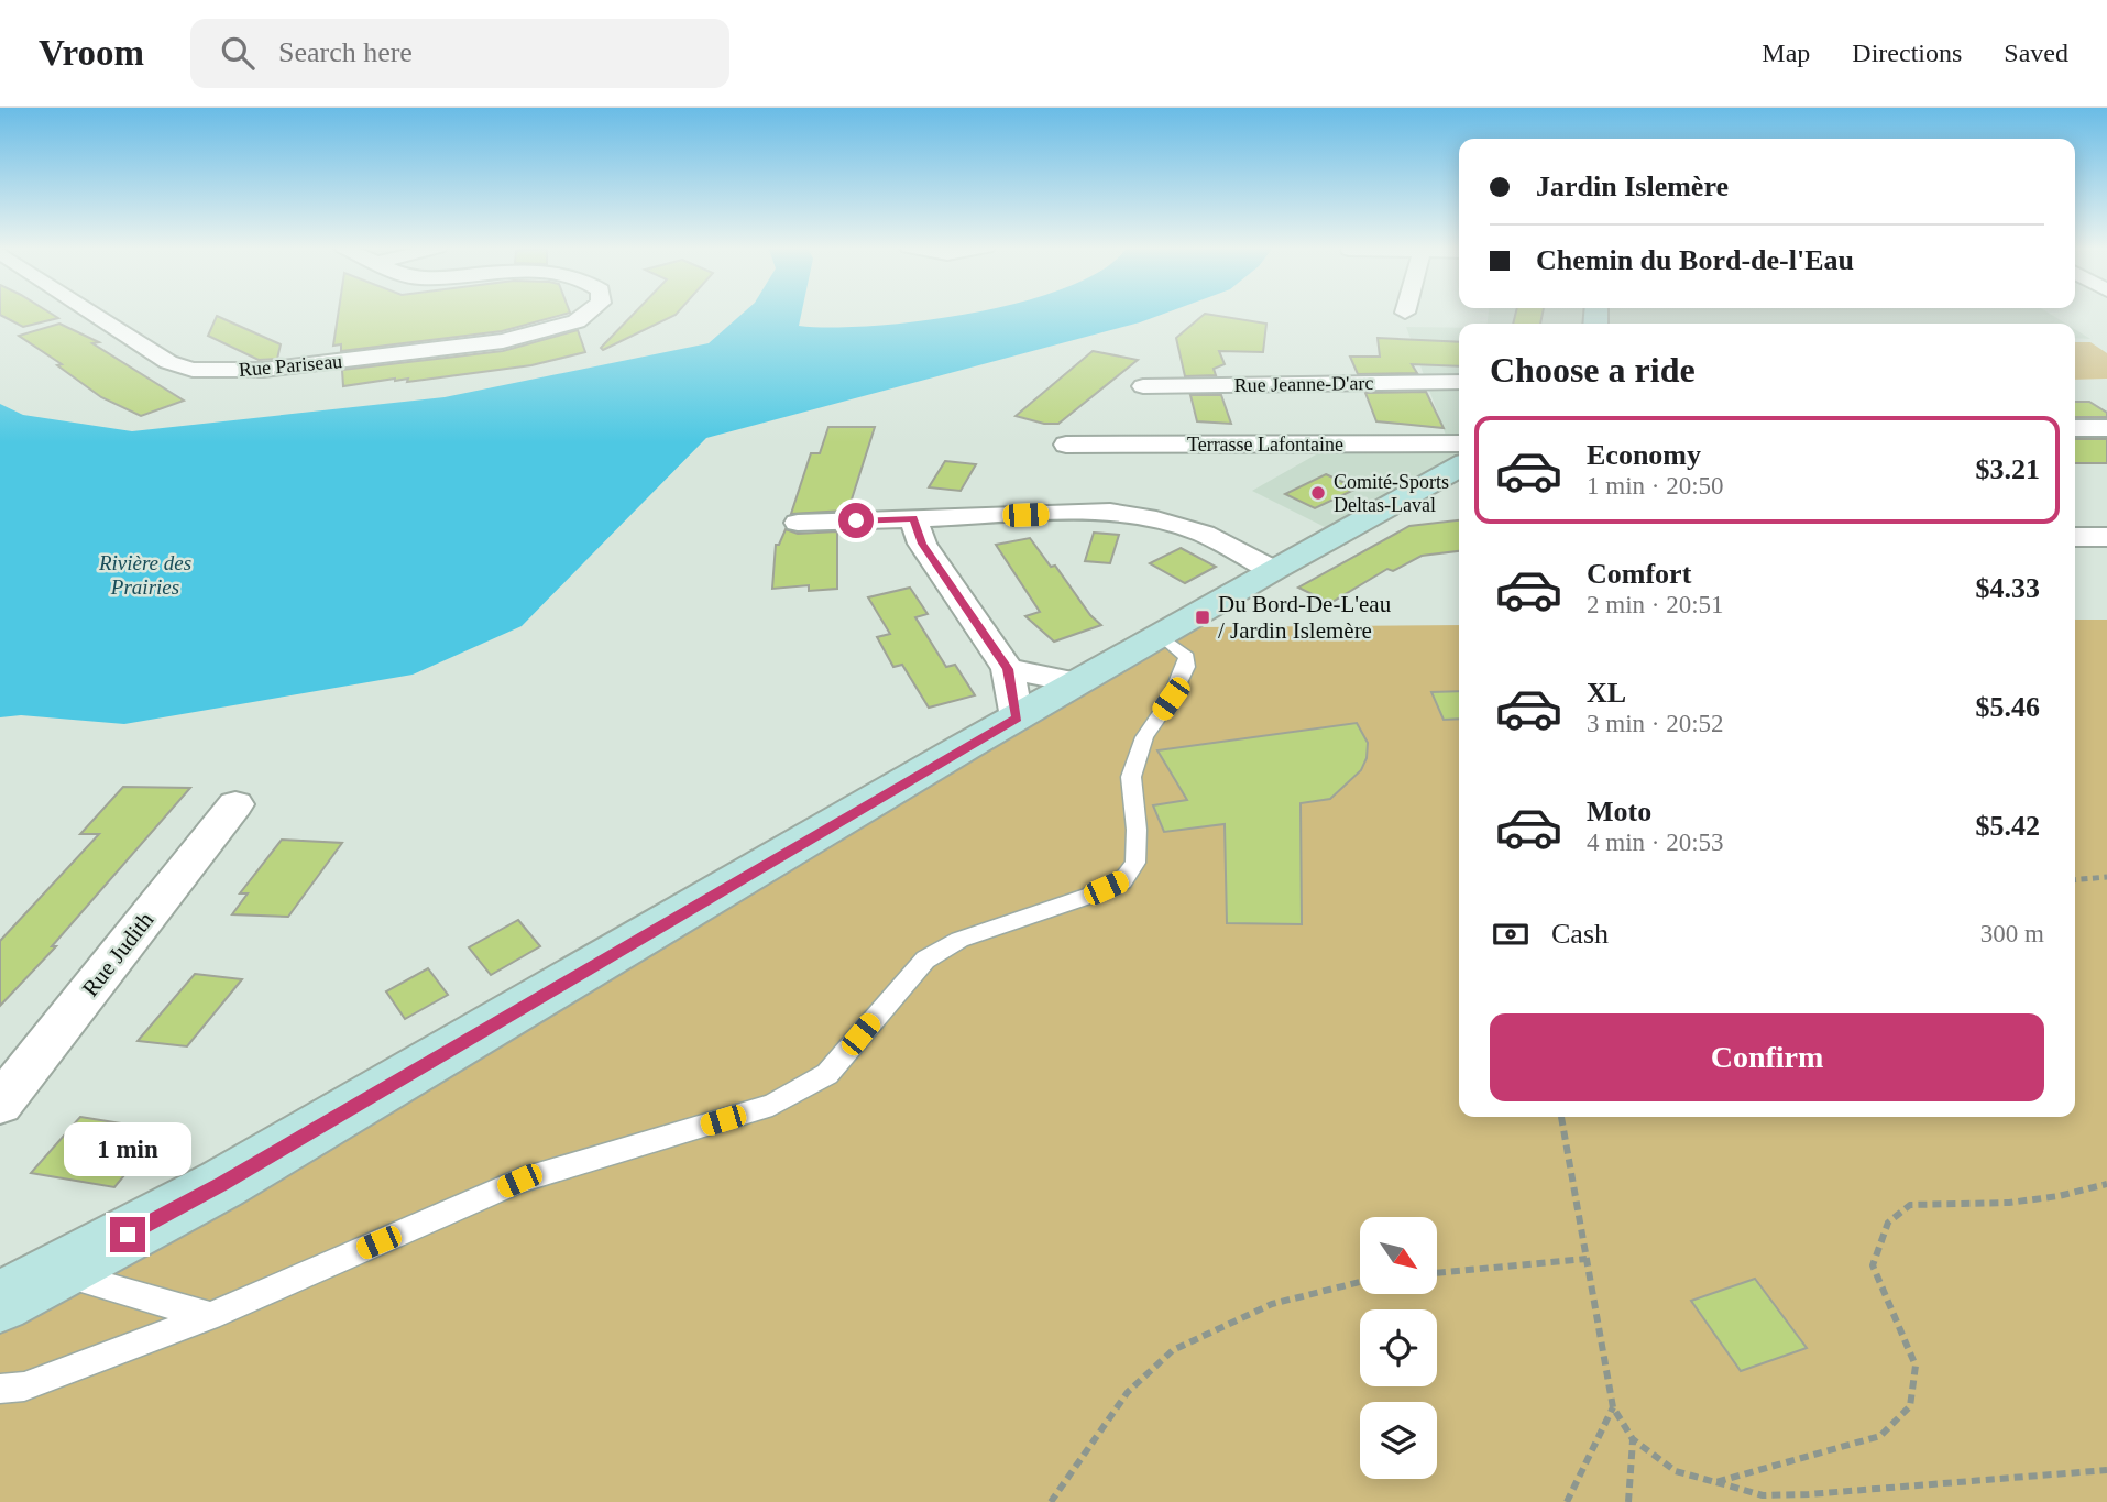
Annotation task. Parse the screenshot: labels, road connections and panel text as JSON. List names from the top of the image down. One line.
{"streets":{"street":["Rue Pariseau","Rue Jeanne-D'arc","Terrasse Lafontaine","Rue Judith"]},"water":["Rivière des Prairies"],"places":{"other":["Comité-Sports Deltas-Laval"],"transit":["Du Bord-De-L'eau / Jardin Islemère"]},"north":"bottom right","page":{"header":"Vroom","search":"Search here","nav":["Map","Directions","Saved"],"banner":["Jardin Islemère","Chemin du Bord-de-l'Eau"],"heading":"Choose a ride","list":[{"name":"Economy","note":"1 min · 20:50","value":"$3.21"},{"name":"Comfort","note":"2 min · 20:51","value":"$4.33"},{"name":"XL","note":"3 min · 20:52","value":"$5.46"},{"name":"Moto","note":"4 min · 20:53","value":"$5.42"}],"pay":["Cash","300 m"],"buttons":"Confirm","bubble":"1 min"}}
